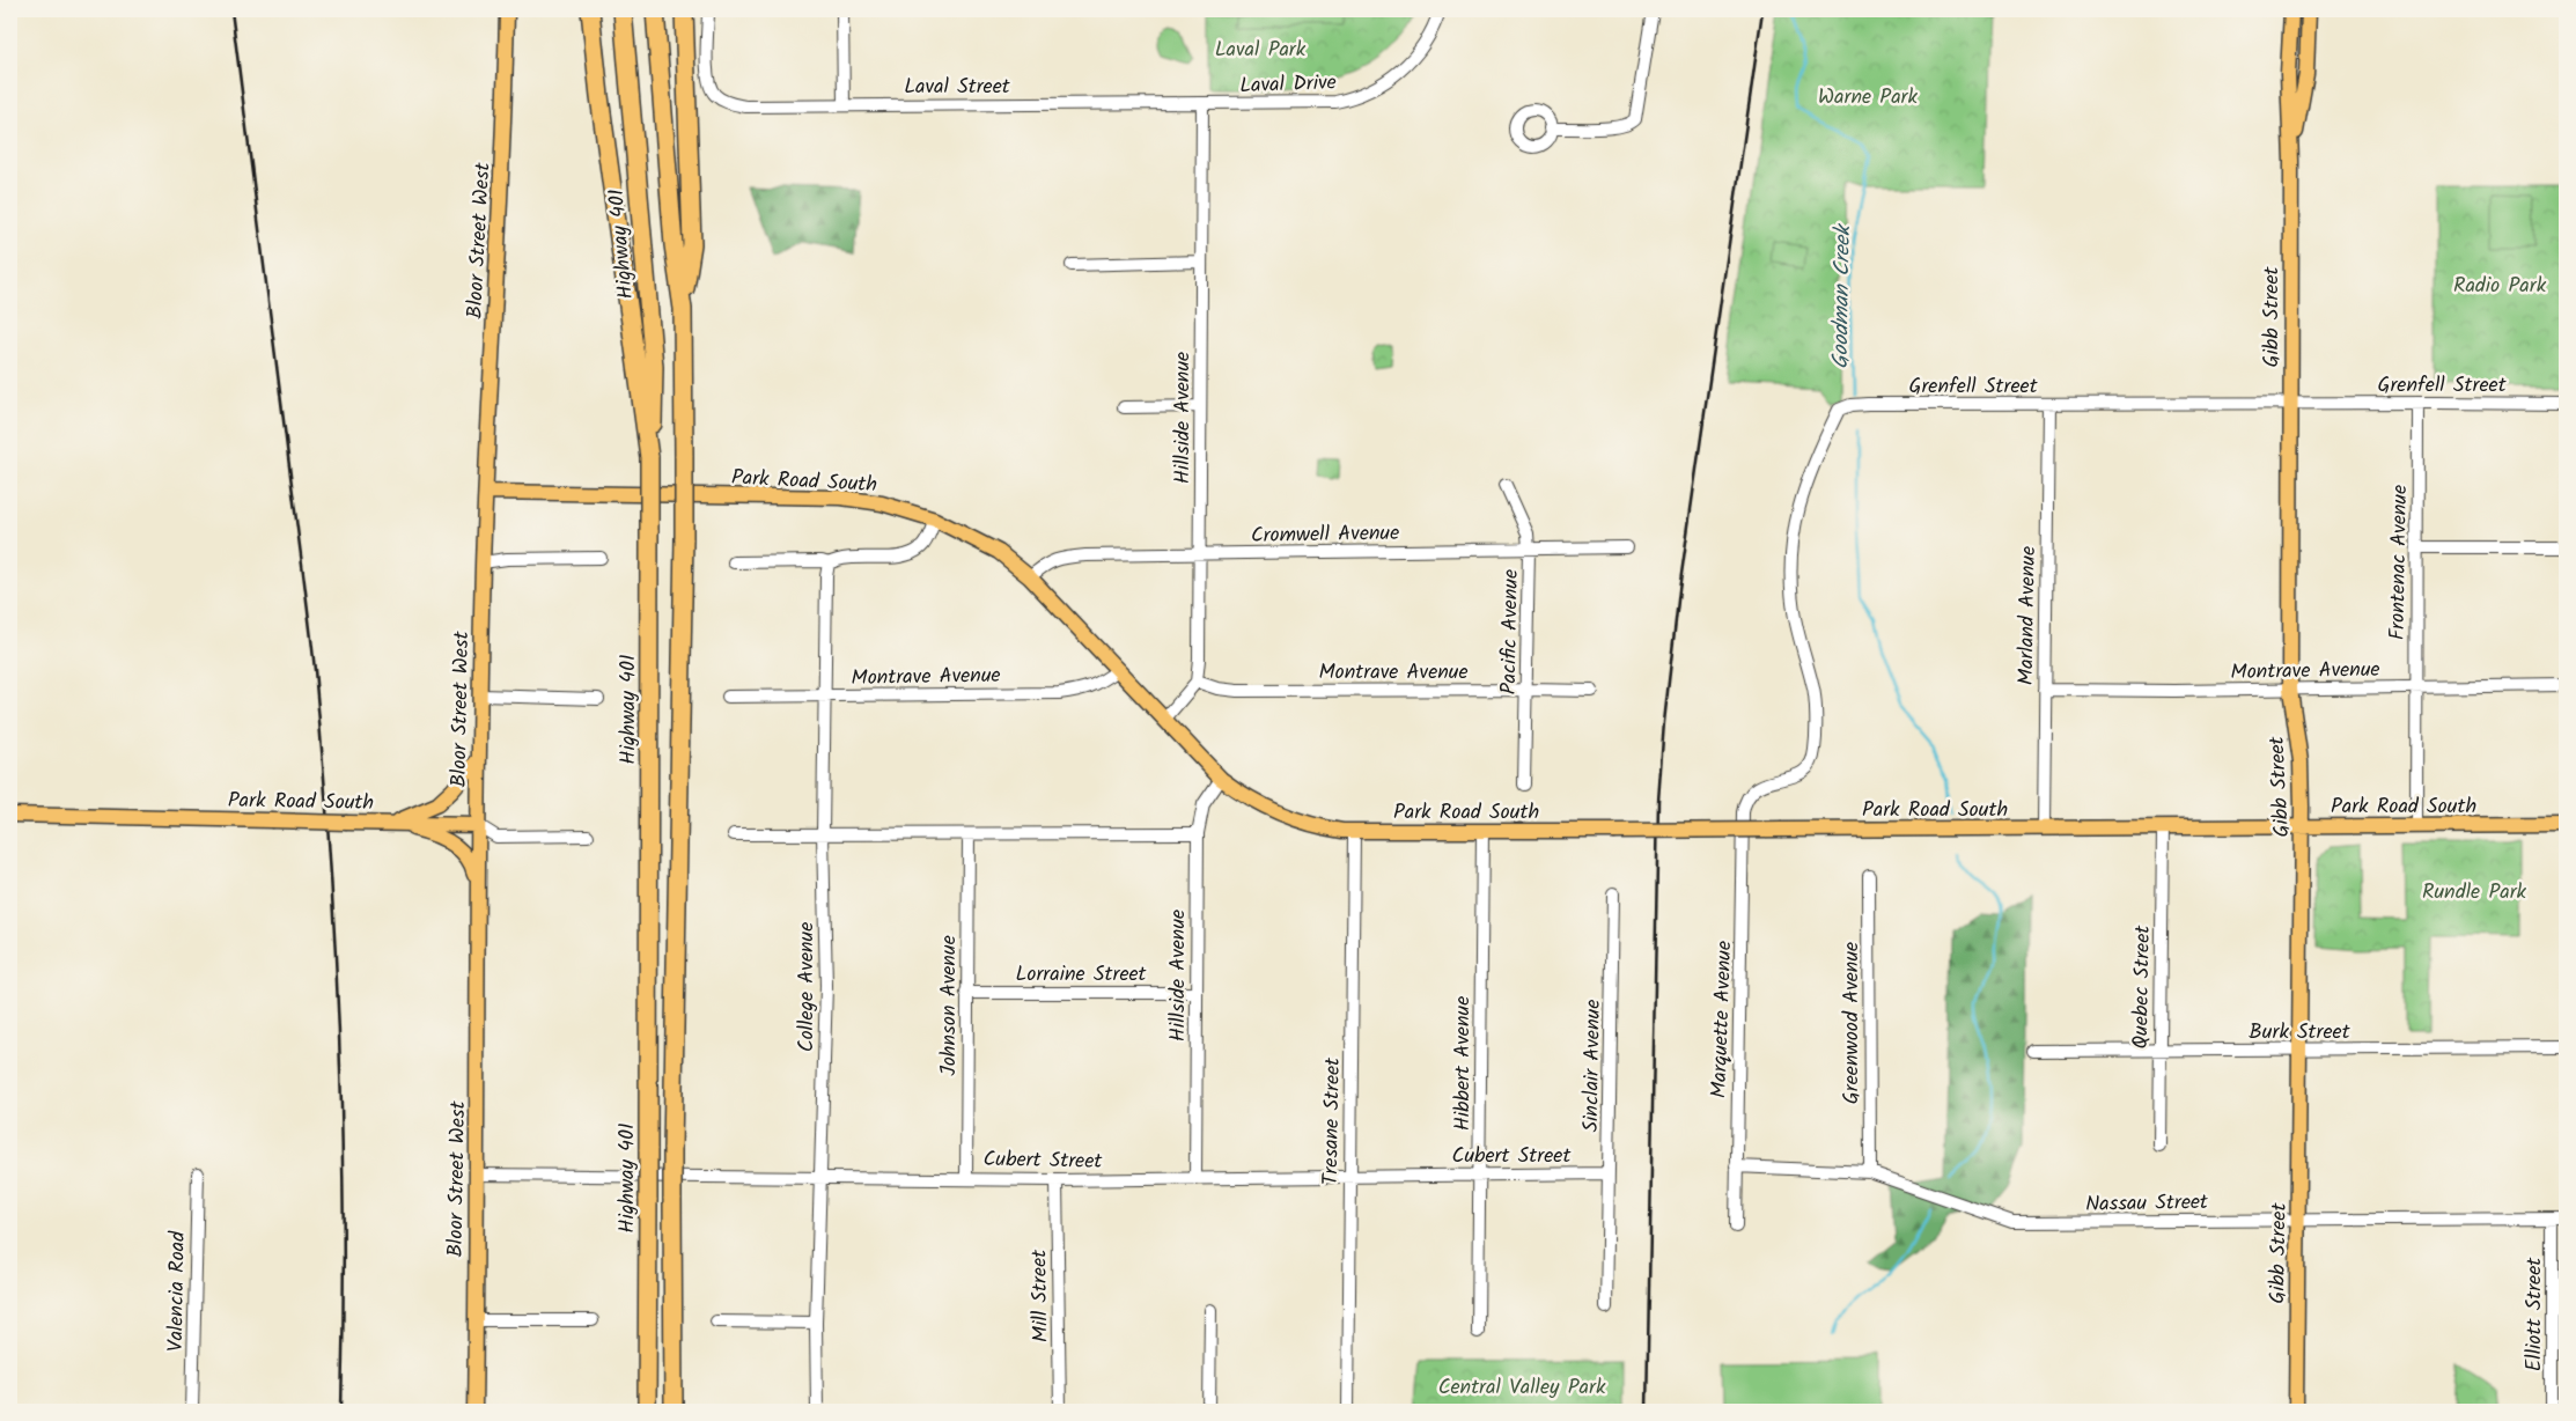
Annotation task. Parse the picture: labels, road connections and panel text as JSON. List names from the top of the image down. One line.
{"streets":{"highway":["Highway 401"],"main road":["Bloor Street West","Gibb Street","Park Road South"],"street":["Laval Drive","Laval Street","Grenfell Street","Hillside Avenue","Cromwell Avenue","Frontenac Avenue","Marland Avenue","Pacific Avenue","Montrave Avenue","Lorraine Street","College Avenue","Quebec Street","Johnson Avenue","Marquette Avenue","Greenwood Avenue","Burk Street","Hibbert Avenue","Sinclair Avenue","Tresane Street","Cubert Street","Nassau Street","Valencia Road","Mill Street","Elliott Street"]},"crossings":[["Laval Drive","Laval Street"],["Laval Drive","Hillside Avenue"],["Laval Street","Hillside Avenue"],["Bloor Street West","Park Road South"],["Bloor Street West","Cubert Street"],["Gibb Street","Grenfell Street"],["Gibb Street","Park Road South"],["Gibb Street","Montrave Avenue"],["Gibb Street","Burk Street"],["Gibb Street","Nassau Street"],["Grenfell Street","Frontenac Avenue"],["Grenfell Street","Marland Avenue"],["Grenfell Street","Marquette Avenue"],["Hillside Avenue","Park Road South"],["Hillside Avenue","Cromwell Avenue"],["Hillside Avenue","Montrave Avenue"],["Hillside Avenue","Lorraine Street"],["Hillside Avenue","Cubert Street"],["Park Road South","Cromwell Avenue"],["Park Road South","Frontenac Avenue"],["Park Road South","Marland Avenue"],["Park Road South","Montrave Avenue"],["Park Road South","Quebec Street"],["Park Road South","Hibbert Avenue"],["Park Road South","Tresane Street"],["Cromwell Avenue","Pacific Avenue"],["Frontenac Avenue","Montrave Avenue"],["Marland Avenue","Montrave Avenue"],["Pacific Avenue","Montrave Avenue"],["Montrave Avenue","College Avenue"],["Lorraine Street","Johnson Avenue"],["College Avenue","Cubert Street"],["Quebec Street","Burk Street"],["Johnson Avenue","Cubert Street"],["Marquette Avenue","Nassau Street"],["Greenwood Avenue","Nassau Street"],["Hibbert Avenue","Cubert Street"],["Sinclair Avenue","Cubert Street"],["Tresane Street","Cubert Street"],["Cubert Street","Mill Street"],["Nassau Street","Elliott Street"]],"water":["Goodman Creek"],"parks":["Laval Park","Warne Park","Radio Park","Rundle Park","Central Valley Park"]}
